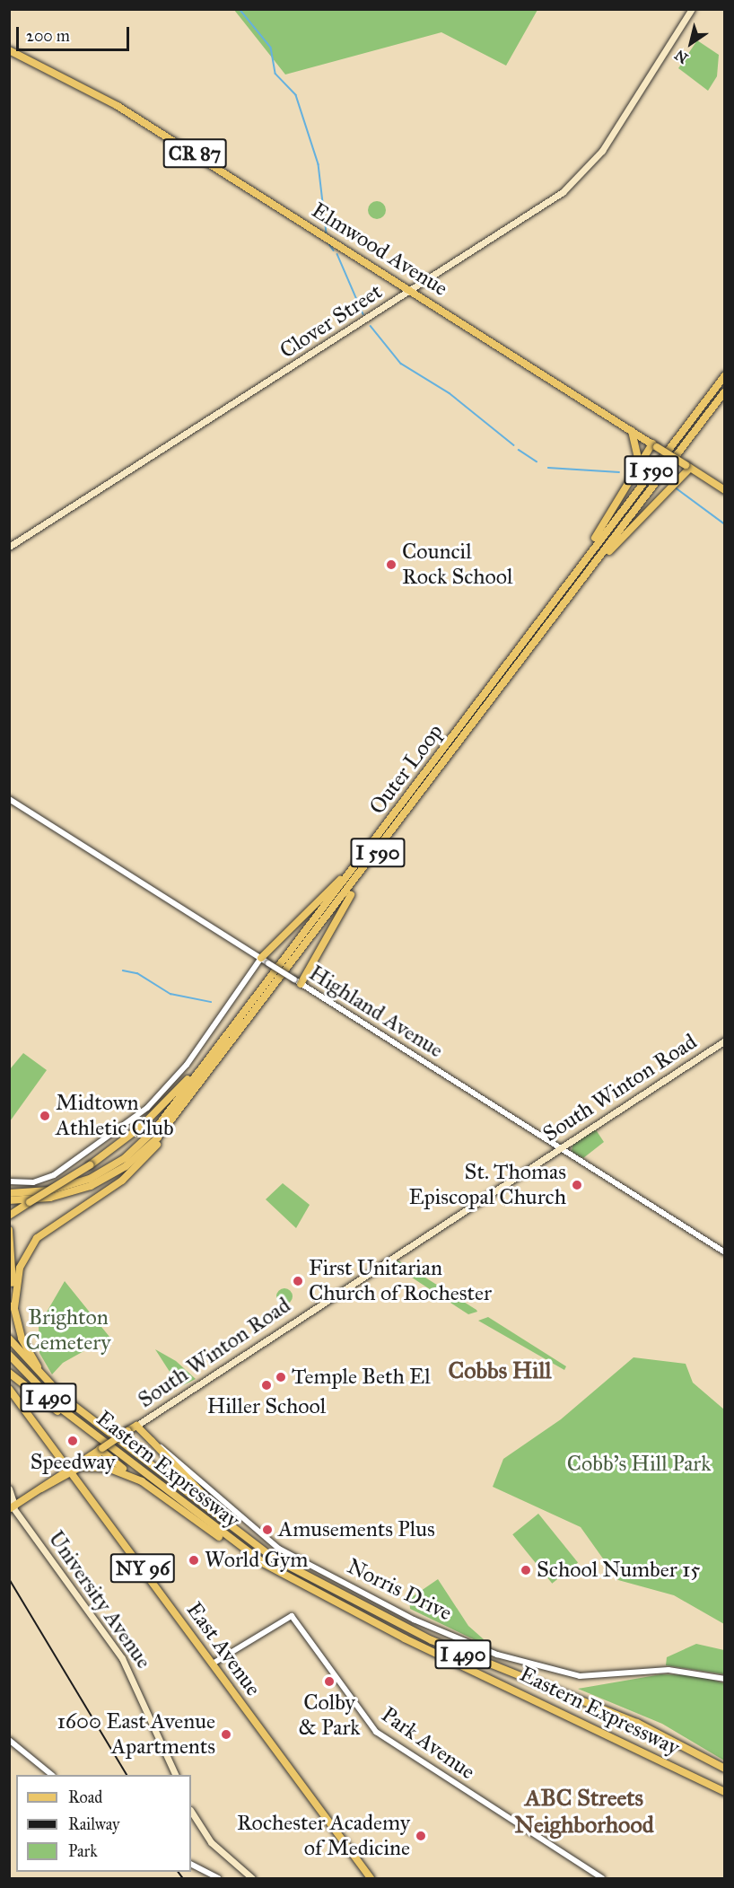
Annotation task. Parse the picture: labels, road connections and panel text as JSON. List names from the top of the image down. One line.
{"streets":{"highway":["I 590","Outer Loop","I 490","Eastern Expressway"],"main road":["CR 87","Elmwood Avenue","Clover Street","South Winton Road","NY 96","Norris Drive","University Avenue","East Avenue"],"street":["Highland Avenue","Park Avenue"]},"crossings":[["Elmwood Avenue","Clover Street"],["Highland Avenue","South Winton Road"],["South Winton Road","Norris Drive"],["South Winton Road","University Avenue"],["South Winton Road","East Avenue"],["East Avenue","Park Avenue"]],"districts":["Cobbs Hill","ABC Streets Neighborhood"],"parks":["Brighton Cemetery","Cobb's Hill Park"],"places":["Council Rock School","Midtown Athletic Club","St. Thomas Episcopal Church","First Unitarian Church of Rochester","Temple Beth El","Hiller School","Speedway","Amusements Plus","World Gym","School Number 15","Colby & Park","1600 East Avenue Apartments","Rochester Academy of Medicine"],"legend":["Road","Railway","Park"],"scale_bar":"200 m","north":"bottom left"}
